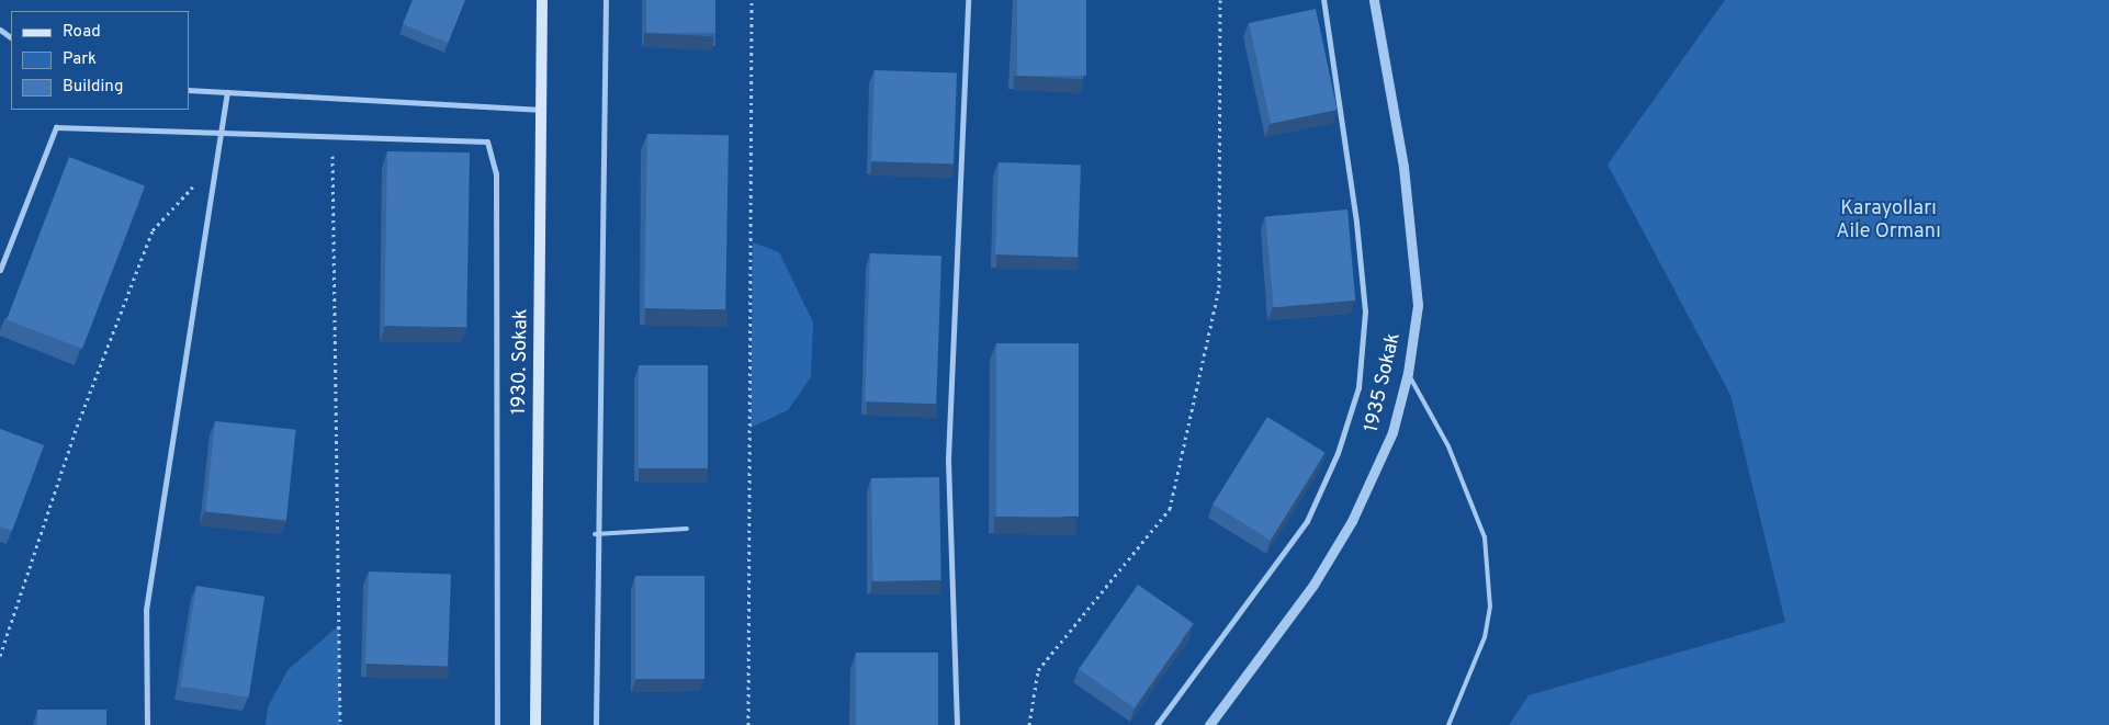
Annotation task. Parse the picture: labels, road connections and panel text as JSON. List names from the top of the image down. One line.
{"streets":{"main road":["1930. Sokak"],"street":["1935 Sokak"]},"parks":["Karayolları Aile Ormanı"],"legend":["Road","Park","Building"]}
